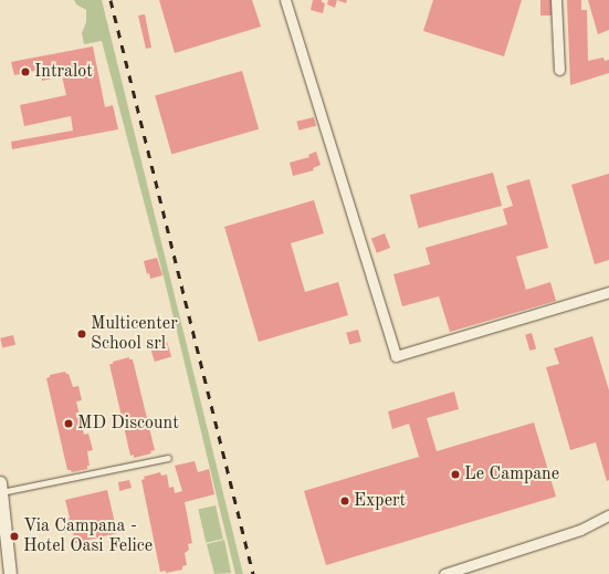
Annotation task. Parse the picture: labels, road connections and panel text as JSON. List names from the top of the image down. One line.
{"places":["Intralot","Multicenter School srl","MD Discount","Le Campane","Expert","Via Campana - Hotel Oasi Felice"]}
